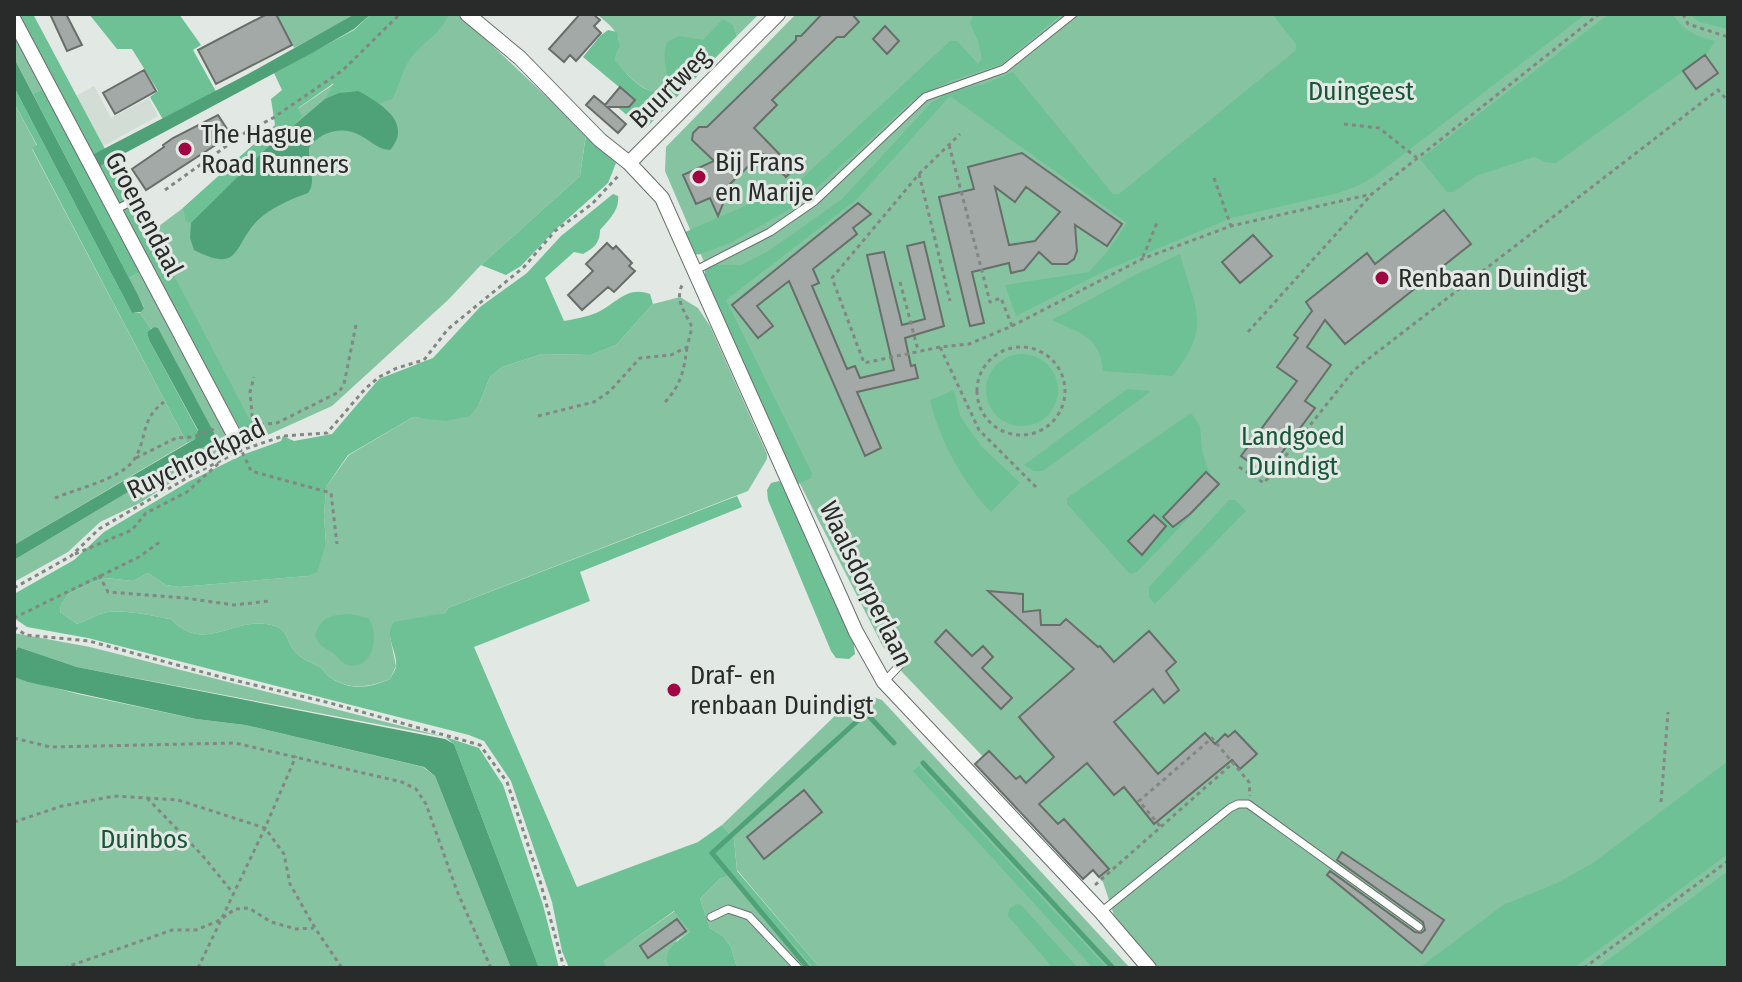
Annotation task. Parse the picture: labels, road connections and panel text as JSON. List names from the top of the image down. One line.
{"streets":{"street":["Buurtweg","Groenendaal","Waalsdorperlaan"],"path":["Ruychrockpad"]},"crossings":[["Buurtweg","Waalsdorperlaan"]],"parks":["Duingeest","Landgoed Duindigt","Duinbos"],"places":["The Hague Road Runners","Bij Frans en Marije","Renbaan Duindigt","Draf- en renbaan Duindigt"]}
